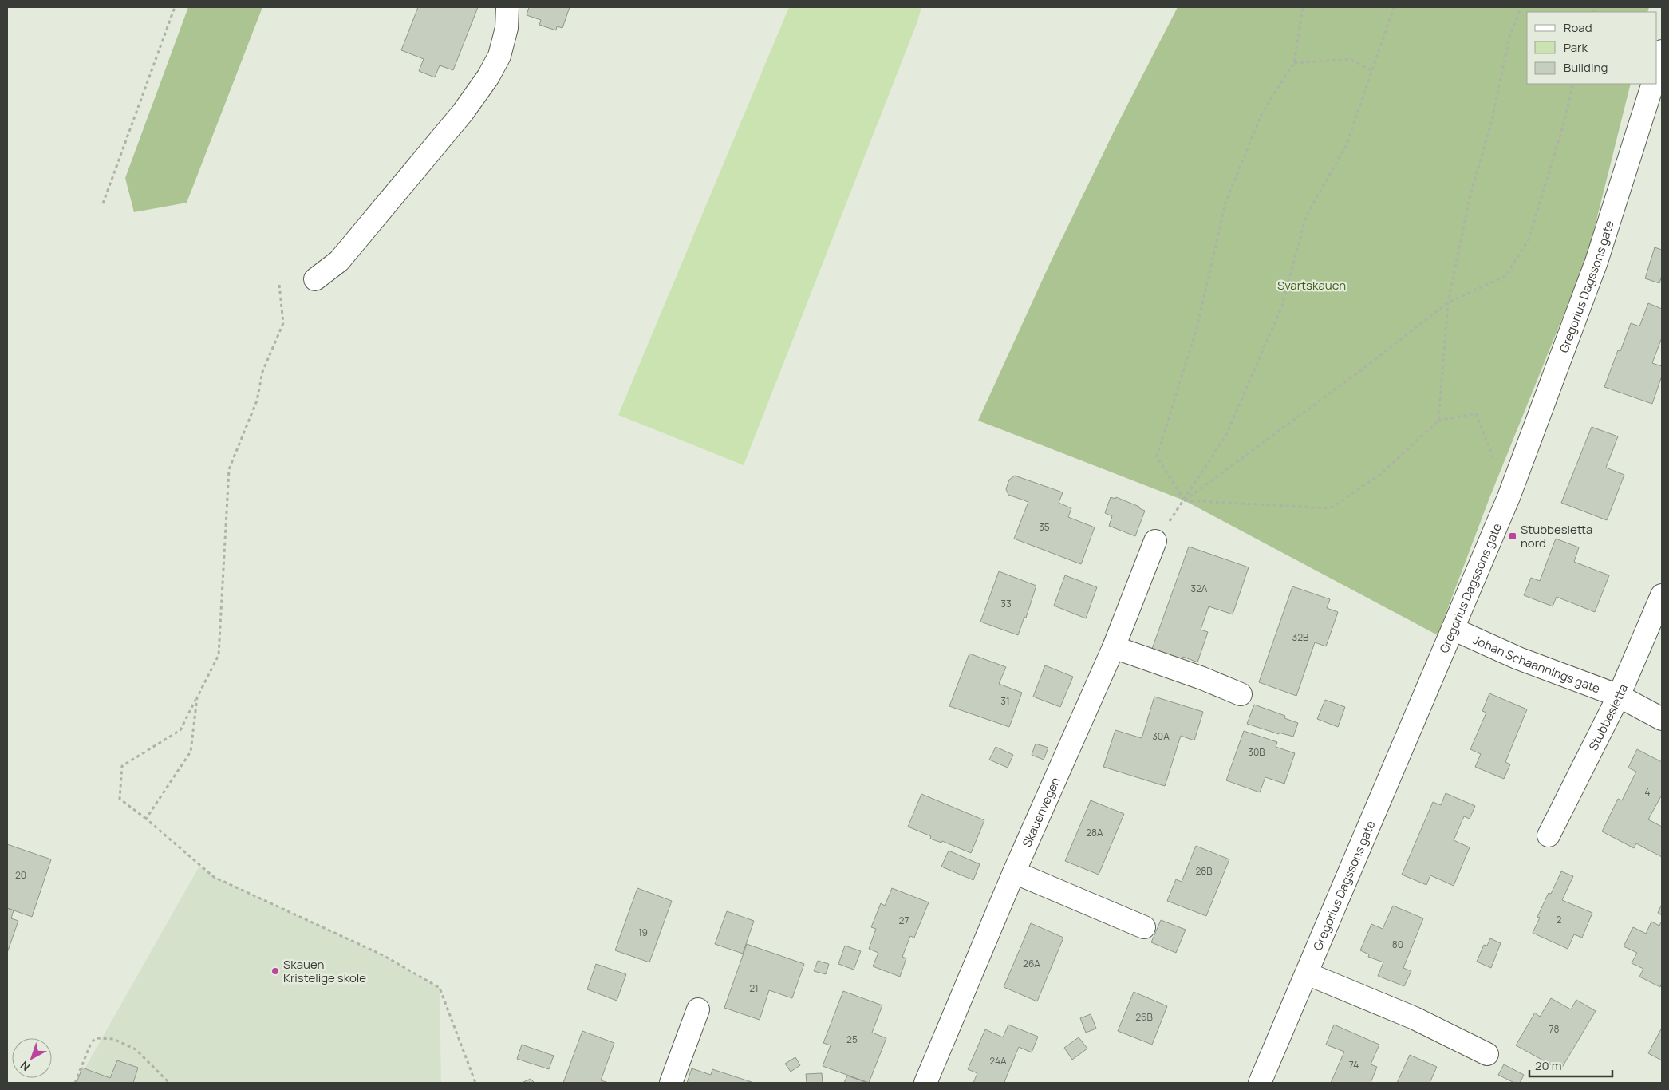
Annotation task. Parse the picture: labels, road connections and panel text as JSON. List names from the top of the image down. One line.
{"streets":{"street":["Gregorius Dagssons gate","Johan Schaannings gate","Stubbesletta","Skauenvegen"]},"crossings":[["Gregorius Dagssons gate","Johan Schaannings gate"],["Johan Schaannings gate","Stubbesletta"]],"parks":["Svartskauen"],"places":{"transit":["Stubbesletta nord"],"other":["Skauen Kristelige skole"]},"house_numbers":["35","32A","33","32B","31","30A","30B","4","28A","28B","20","2","27","19","80","26A","21","26B","78","25","24A","74"],"legend":["Road","Park","Building"],"scale_bar":"20 m","north":"bottom left"}
